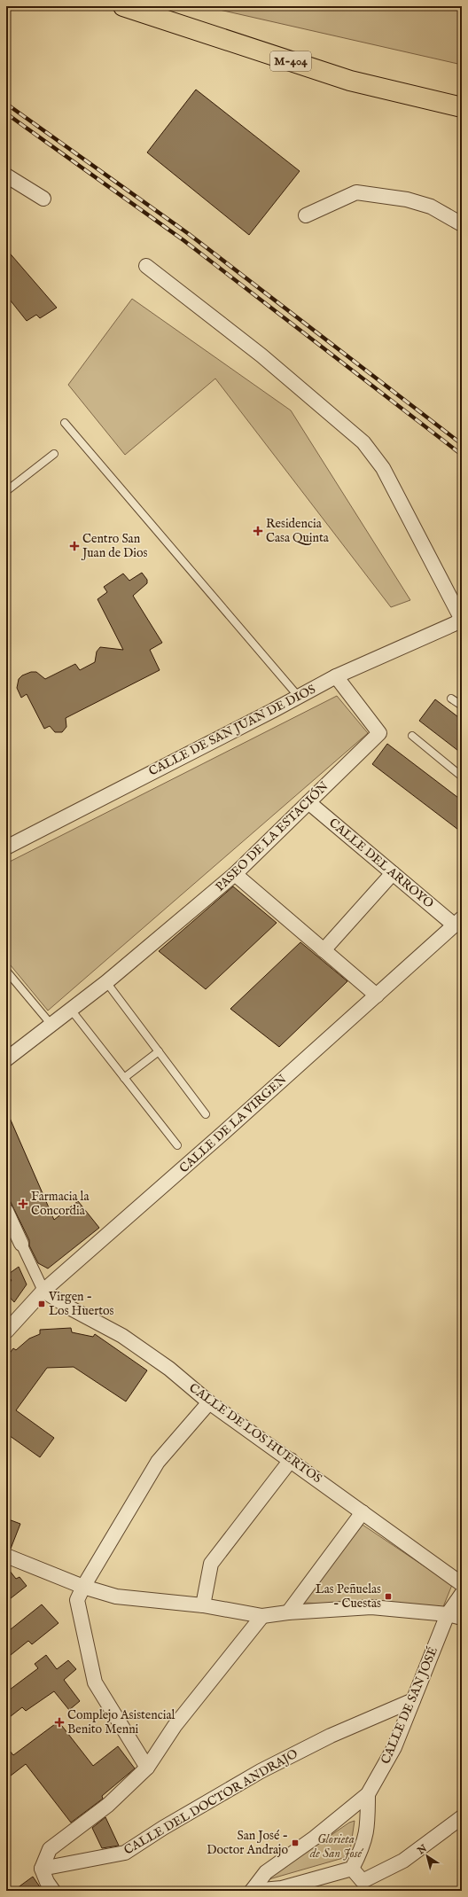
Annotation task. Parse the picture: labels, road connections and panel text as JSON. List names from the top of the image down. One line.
{"streets":{"main road":["M-404"],"street":["CALLE DE SAN JUAN DE DIOS","PASEO DE LA ESTACIÓN","CALLE DEL ARROYO","CALLE DE LA VIRGEN","CALLE DE LOS HUERTOS","CALLE DE SAN JOSÉ","CALLE DEL DOCTOR ANDRAJO"]},"crossings":[["CALLE DE SAN JUAN DE DIOS","PASEO DE LA ESTACIÓN"],["PASEO DE LA ESTACIÓN","CALLE DEL ARROYO"],["CALLE DEL ARROYO","CALLE DE LA VIRGEN"],["CALLE DE LA VIRGEN","CALLE DE LOS HUERTOS"],["CALLE DE SAN JOSÉ","CALLE DEL DOCTOR ANDRAJO"]],"parks":["Glorieta de San José"],"places":{"health":["Residencia Casa Quinta","Centro San Juan de Dios","Farmacia la Concordia","Complejo Asistencial Benito Menni"],"transit":["Virgen - Los Huertos","Las Peñuelas - Cuestas","San José - Doctor Andrajo"]},"north":"top left"}
